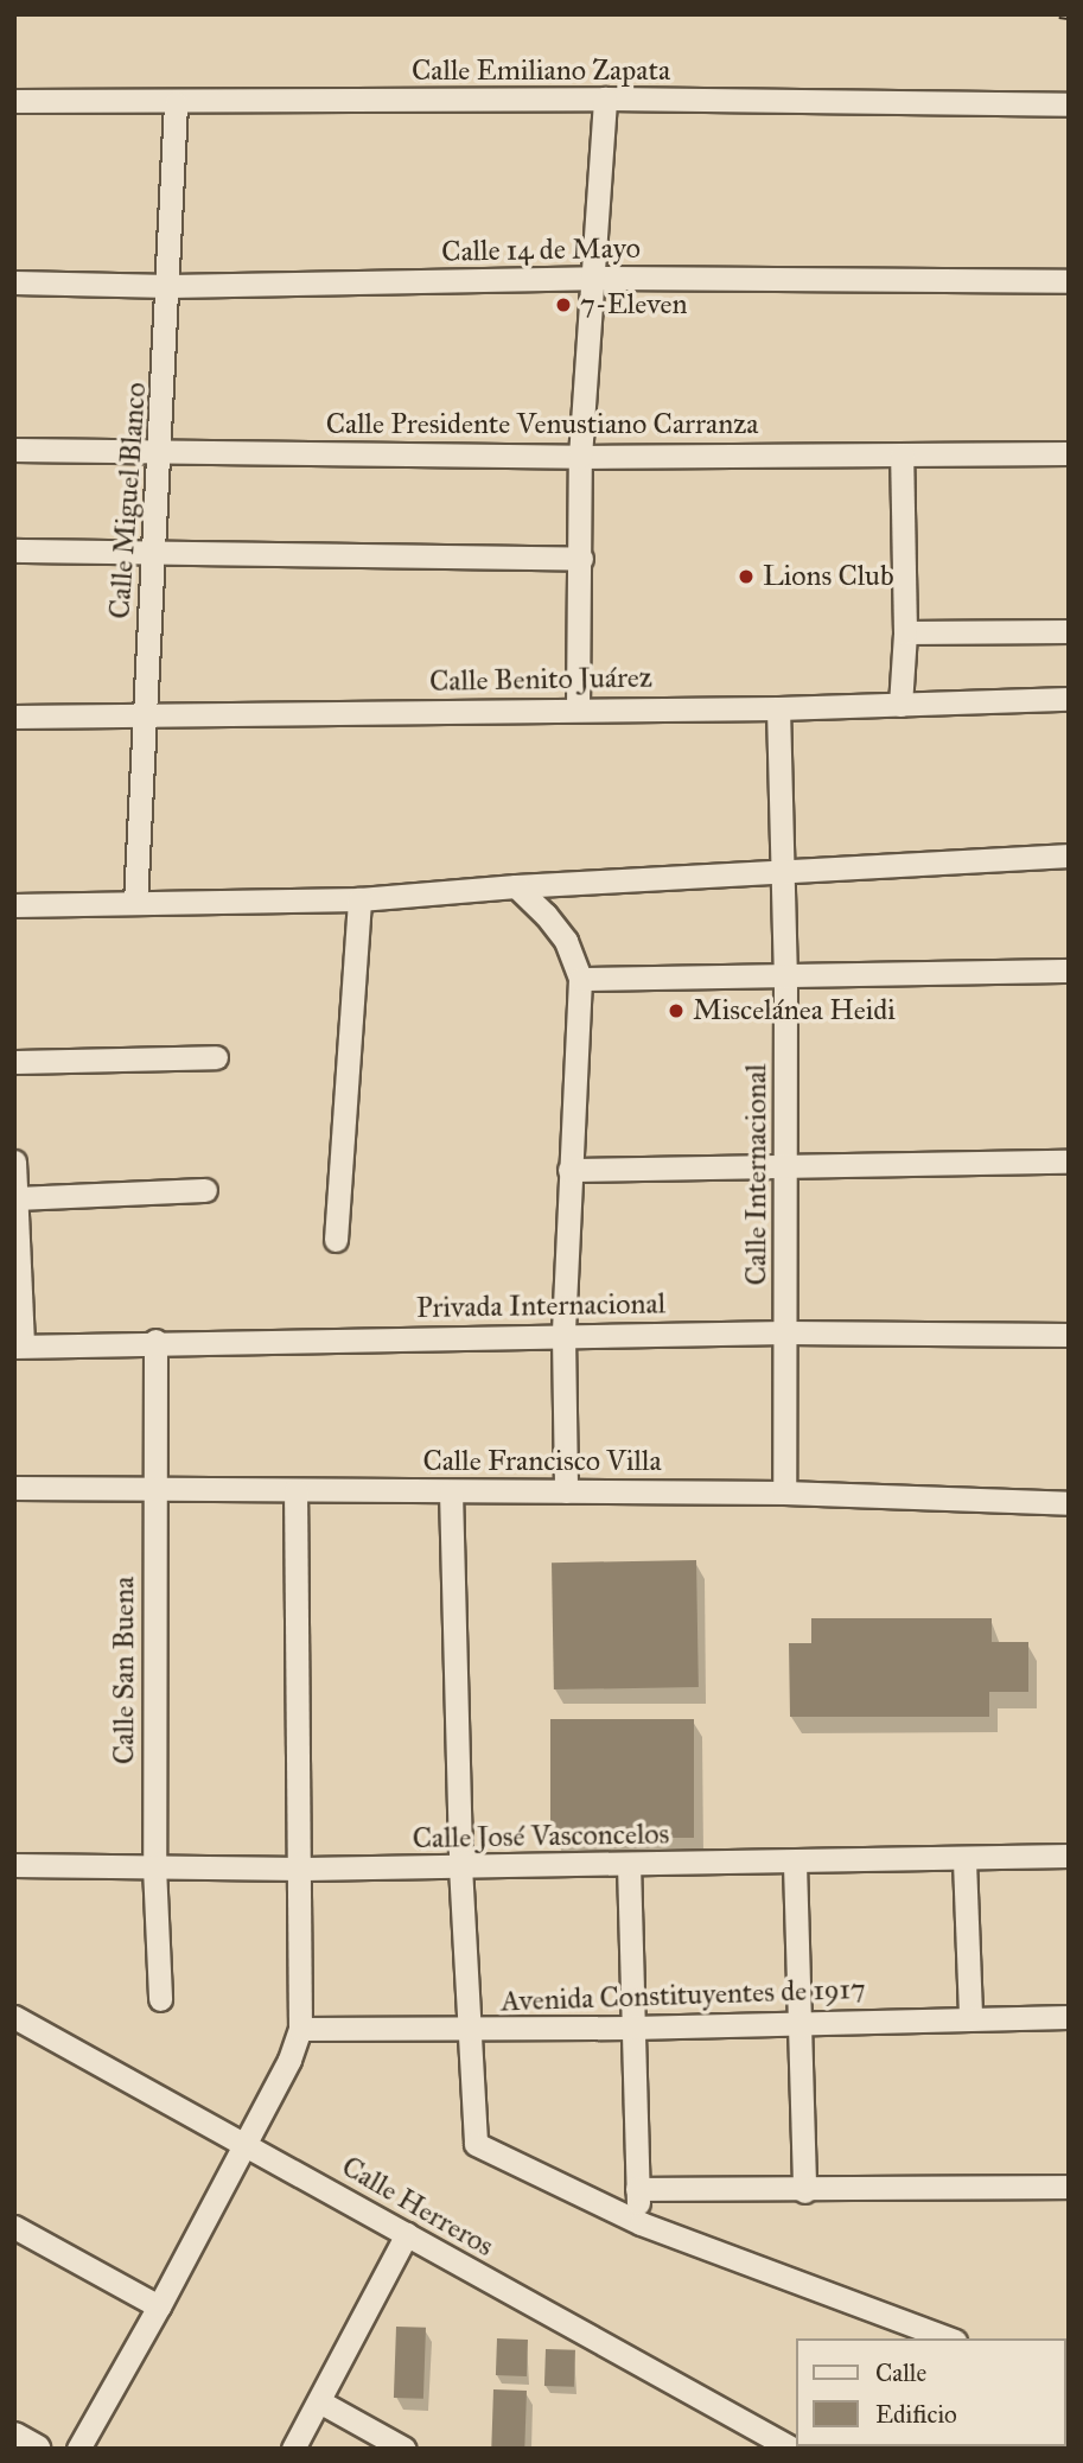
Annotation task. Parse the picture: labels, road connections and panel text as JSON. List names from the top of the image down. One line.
{"streets":{"street":["Calle Emiliano Zapata","Calle 14 de Mayo","Calle Presidente Venustiano Carranza","Calle Miguel Blanco","Calle Benito Juárez","Calle Internacional","Privada Internacional","Calle Francisco Villa","Calle San Buena","Calle José Vasconcelos","Avenida Constituyentes de 1917","Calle Herreros"]},"crossings":[["Calle Emiliano Zapata","Calle Miguel Blanco"],["Calle 14 de Mayo","Calle Miguel Blanco"],["Calle Presidente Venustiano Carranza","Calle Miguel Blanco"],["Calle Miguel Blanco","Calle Benito Juárez"],["Calle Benito Juárez","Calle Internacional"],["Calle Internacional","Privada Internacional"],["Calle Internacional","Calle Francisco Villa"],["Privada Internacional","Calle San Buena"],["Calle Francisco Villa","Calle San Buena"],["Calle San Buena","Calle José Vasconcelos"]],"places":["7-Eleven","Lions Club","Miscelánea Heidi"],"legend":["Calle","Edificio"]}
